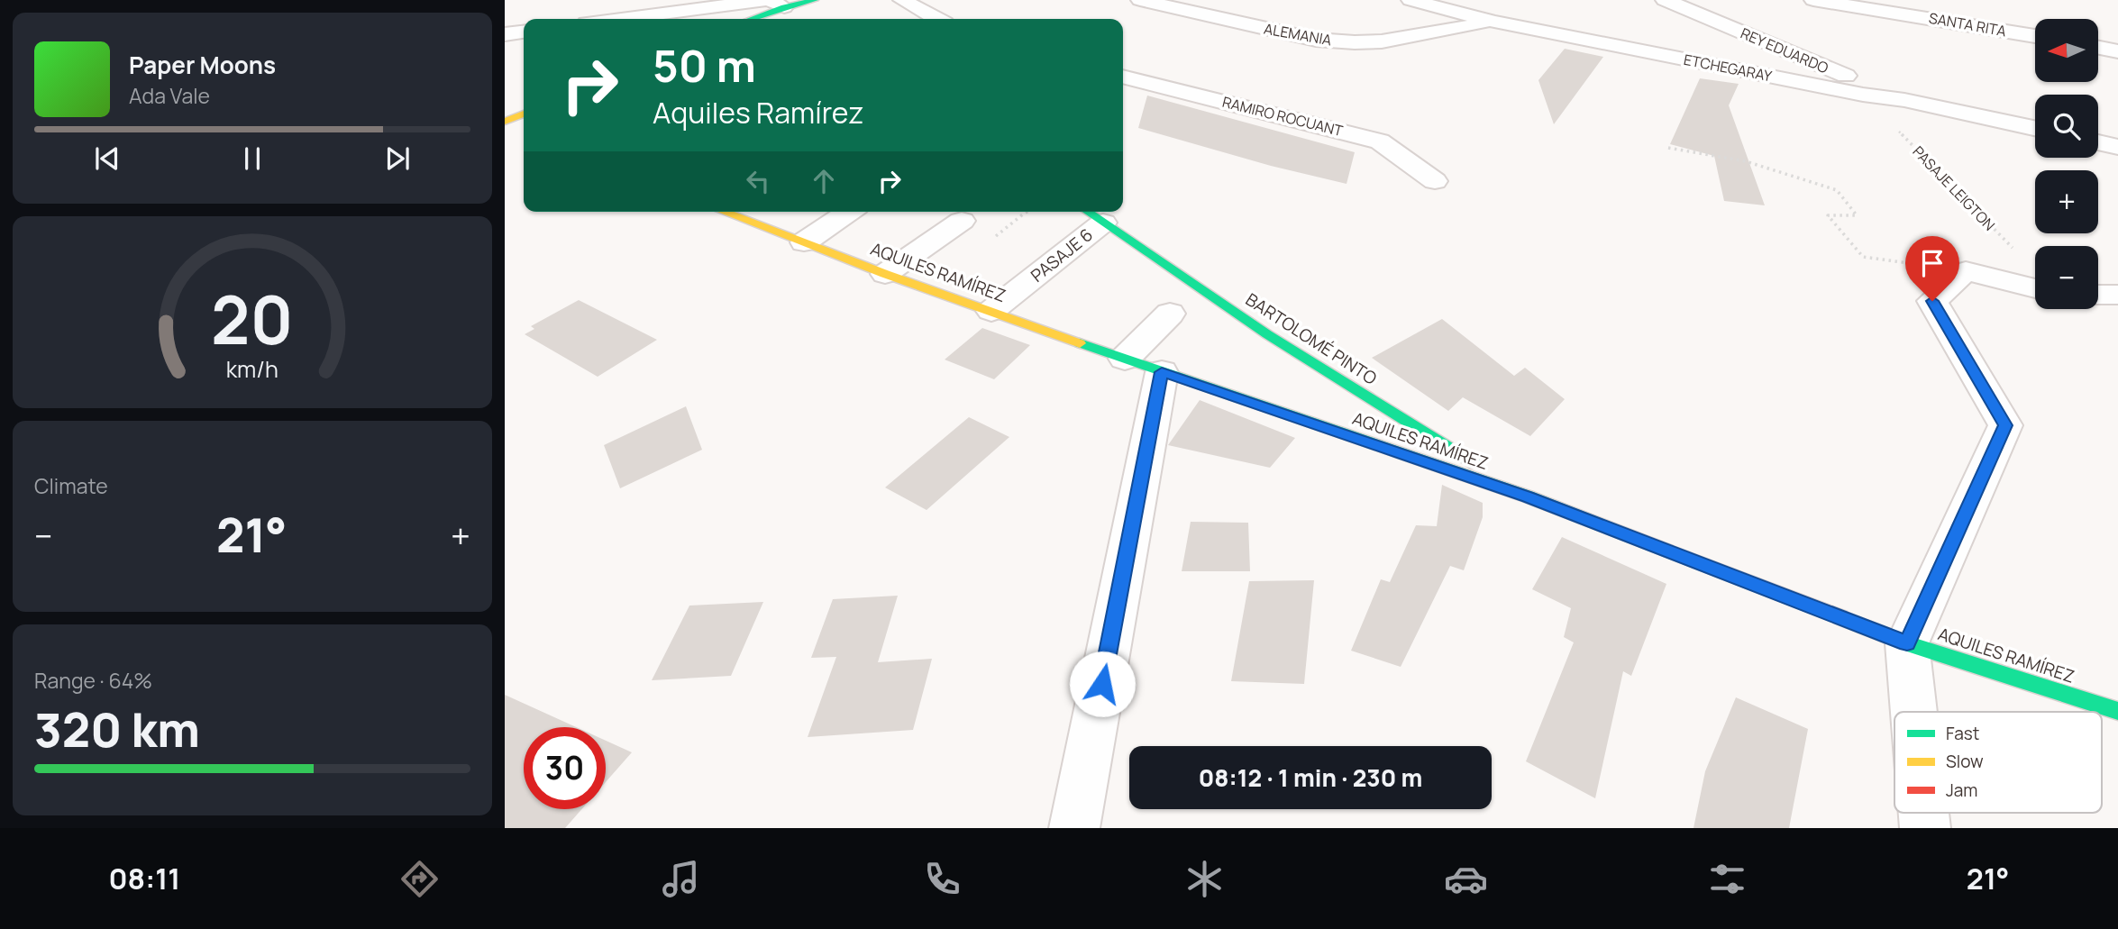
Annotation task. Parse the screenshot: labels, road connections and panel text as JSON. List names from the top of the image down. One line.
{"streets":{"street":["SANTA RITA","ALEMANIA","REY EDUARDO","ETCHEGARAY","RAMIRO ROCUANT","PASAJE 6","AQUILES RAMÍREZ","BARTOLOMÉ PINTO"],"path":["PASAJE LEIGTON"]},"crossings":[["ALEMANIA","ETCHEGARAY"],["REY EDUARDO","ETCHEGARAY"],["ETCHEGARAY","PASAJE LEIGTON"],["PASAJE 6","AQUILES RAMÍREZ"],["PASAJE 6","BARTOLOMÉ PINTO"],["AQUILES RAMÍREZ","BARTOLOMÉ PINTO"]],"legend":["Fast","Slow","Jam"],"north":"left","page":{"map_buttons":["+","−"],"turn":["50 m","Aquiles Ramírez"],"song":["Paper Moons","Ada Vale"],"tile":["Climate",["Range · 64%","320 km"]],"heat":["−","21°","+"],"limit":"30","trip":"08:12 · 1 min · 230 m","tabs":["08:11","21°"],"gauge":["20","km/h"]}}
